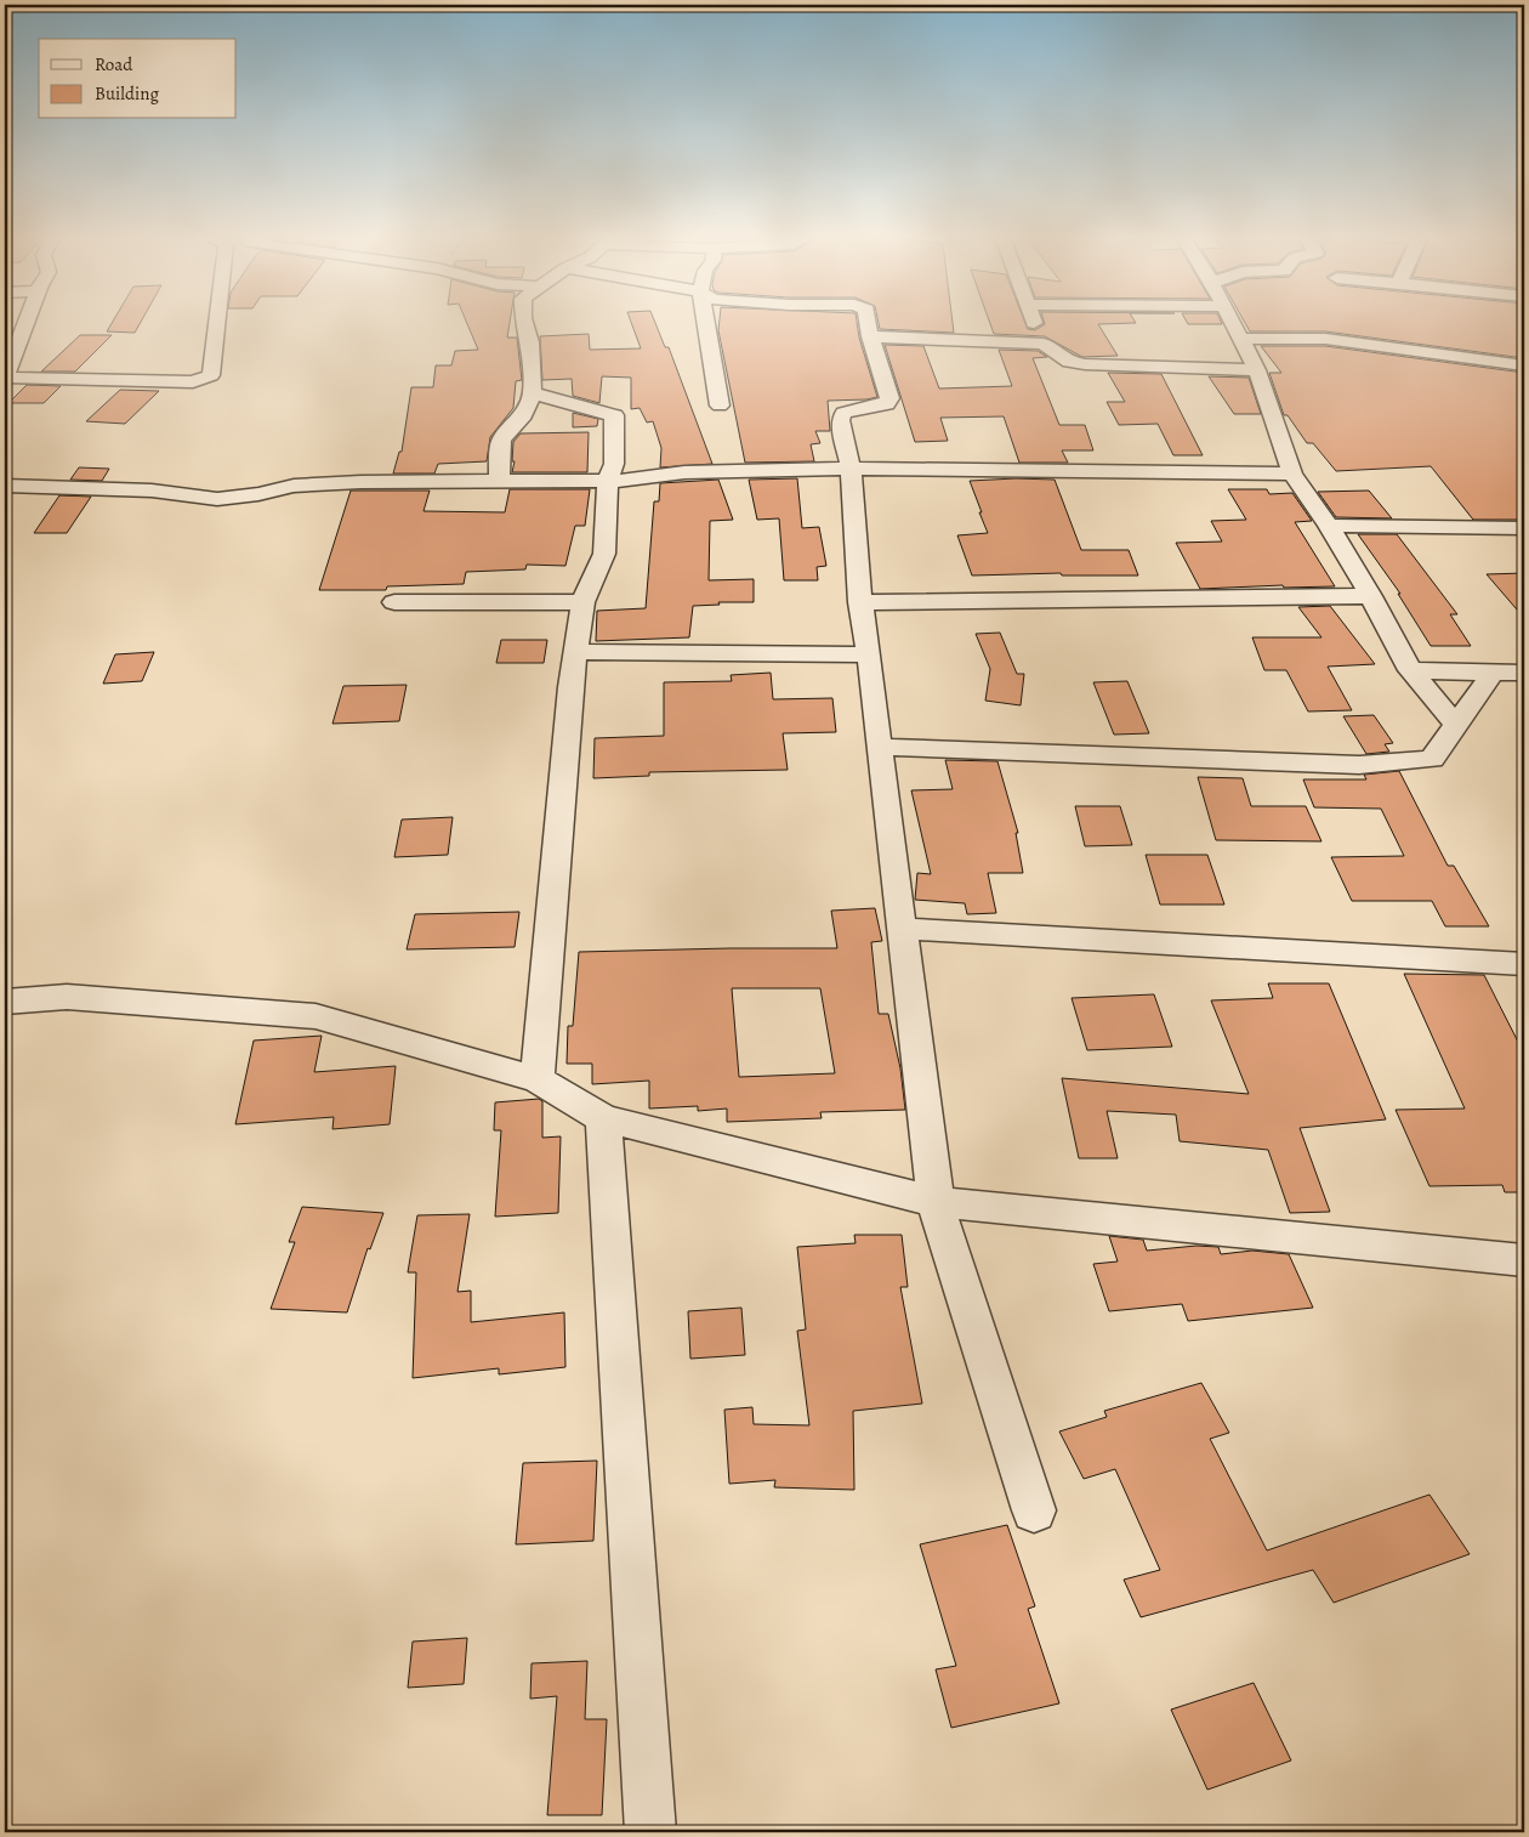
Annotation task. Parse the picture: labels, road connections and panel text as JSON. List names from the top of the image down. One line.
{"legend":["Road","Building"]}
